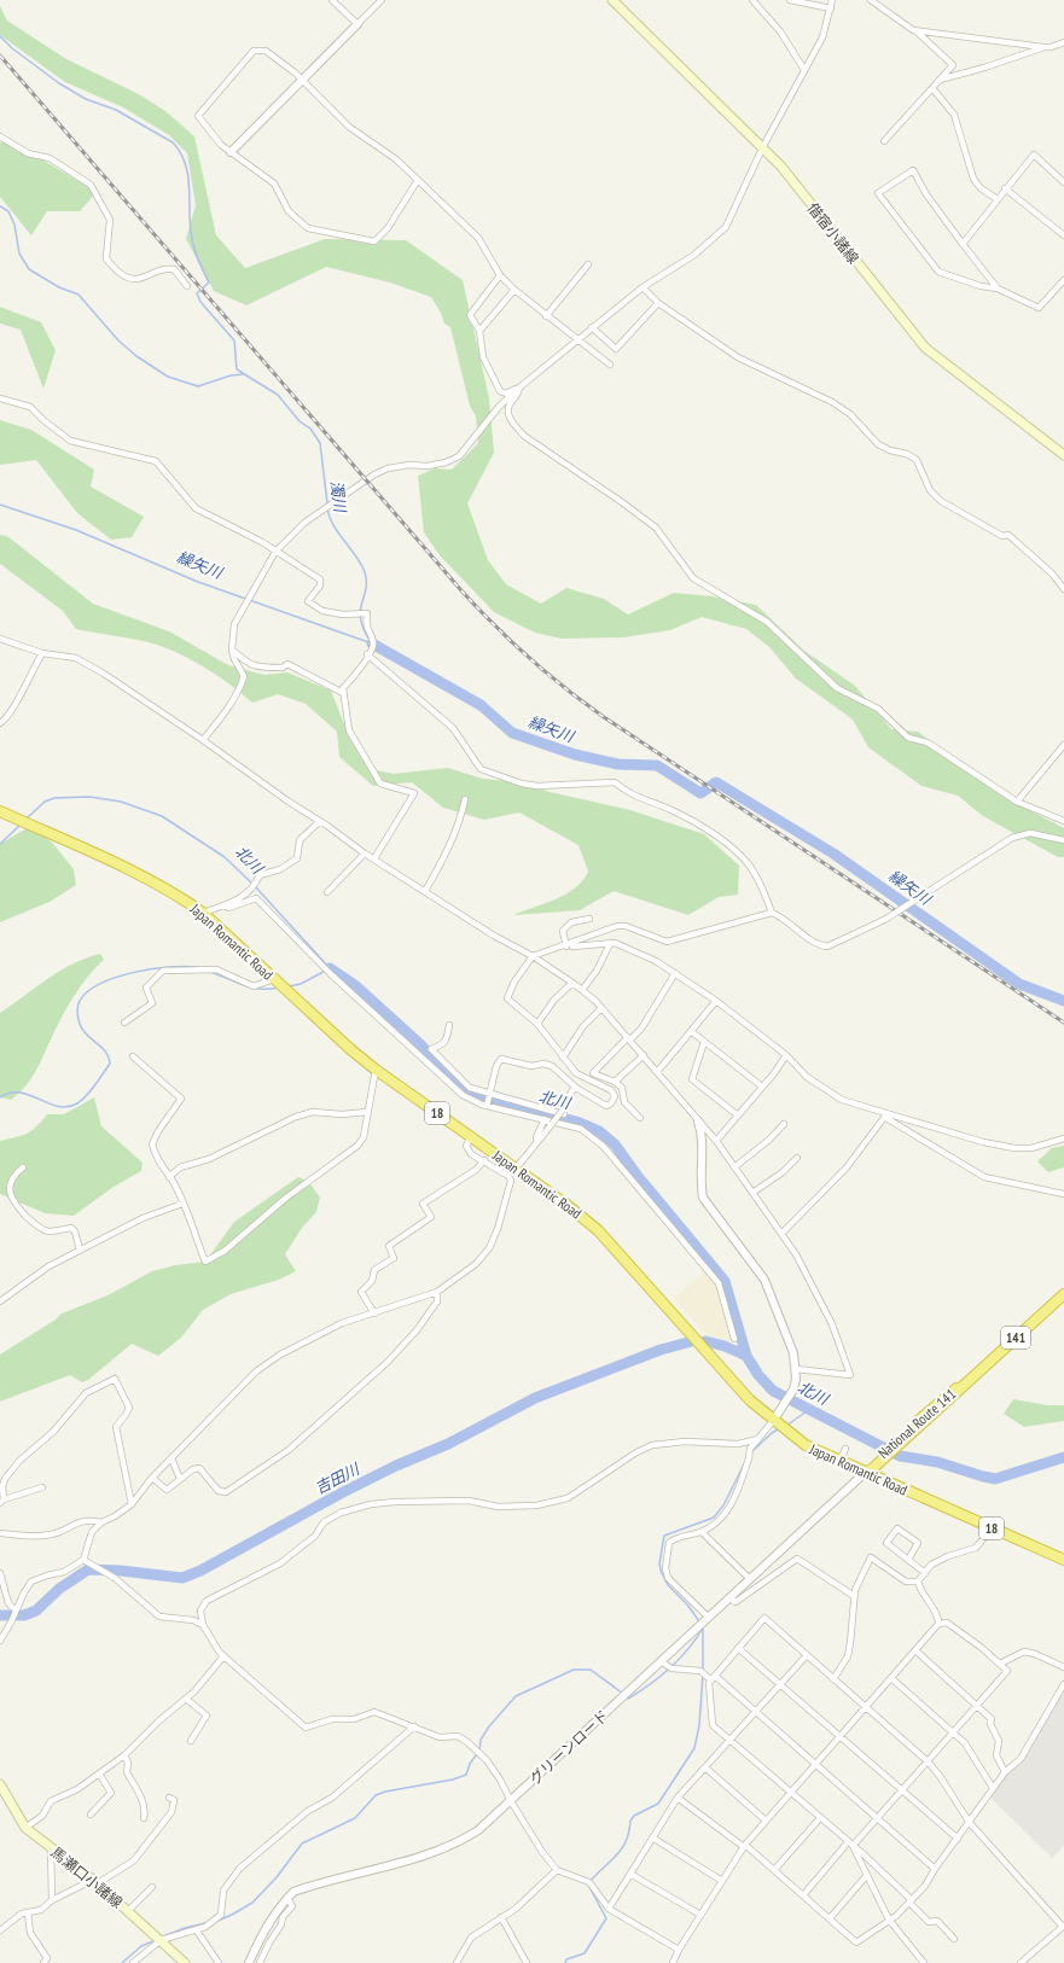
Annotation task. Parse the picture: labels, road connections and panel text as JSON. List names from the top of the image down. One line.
{"streets":{"highway":["Japan Romantic Road","18","141","National Route 141"],"main road":["借宿小諸線","馬瀬口小諸線"],"street":["グリーンロード"]},"crossings":[["Japan Romantic Road","National Route 141"],["Japan Romantic Road","グリーンロード"],["National Route 141","グリーンロード"]],"water":["濁川","繰矢川","北川","吉田川"]}
